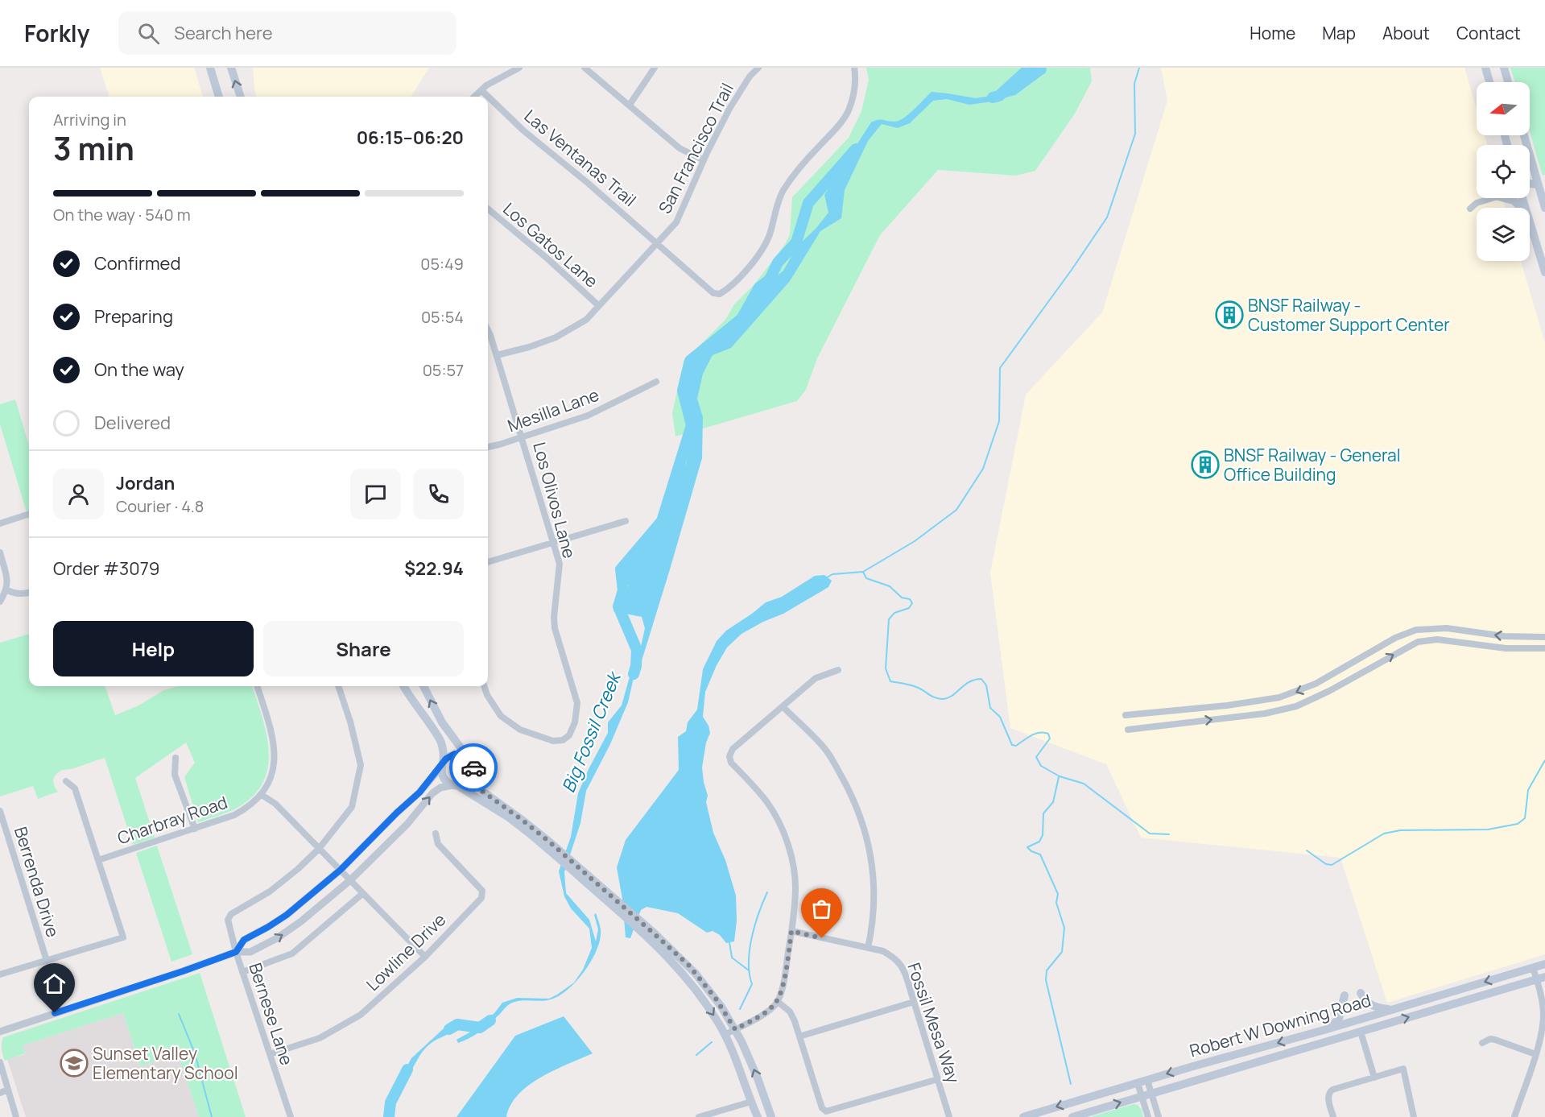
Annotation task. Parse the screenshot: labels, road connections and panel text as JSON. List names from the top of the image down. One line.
{"streets":{"main road":["Robert W Downing Road"],"street":["San Francisco Trail","Las Ventanas Trail","Los Gatos Lane","Mesilla Lane","Los Olivos Lane","Charbray Road","Berrenda Drive","Lowline Drive","Bernese Lane","Fossil Mesa Way"]},"crossings":[["San Francisco Trail","Las Ventanas Trail"],["San Francisco Trail","Los Gatos Lane"],["San Francisco Trail","Los Olivos Lane"],["Mesilla Lane","Los Olivos Lane"],["Lowline Drive","Bernese Lane"]],"water":["Big Fossil Creek"],"places":{"building":["BNSF Railway - Customer Support Center","BNSF Railway - General Office Building"],"school or university":["Sunset Valley Elementary School"]},"north":"left","page":{"header":"Forkly","search":"Search here","nav":["Home","Map","About","Contact"],"heading":["3 min","Arriving in","06:15–06:20"],"panel":["Jordan","Courier · 4.8","Order #3079","$22.94"],"bar":"On the way · 540 m","list":[["Confirmed","05:49"],["Preparing","05:54"],["On the way","05:57"],"Delivered"],"buttons":["Help","Share"]}}
